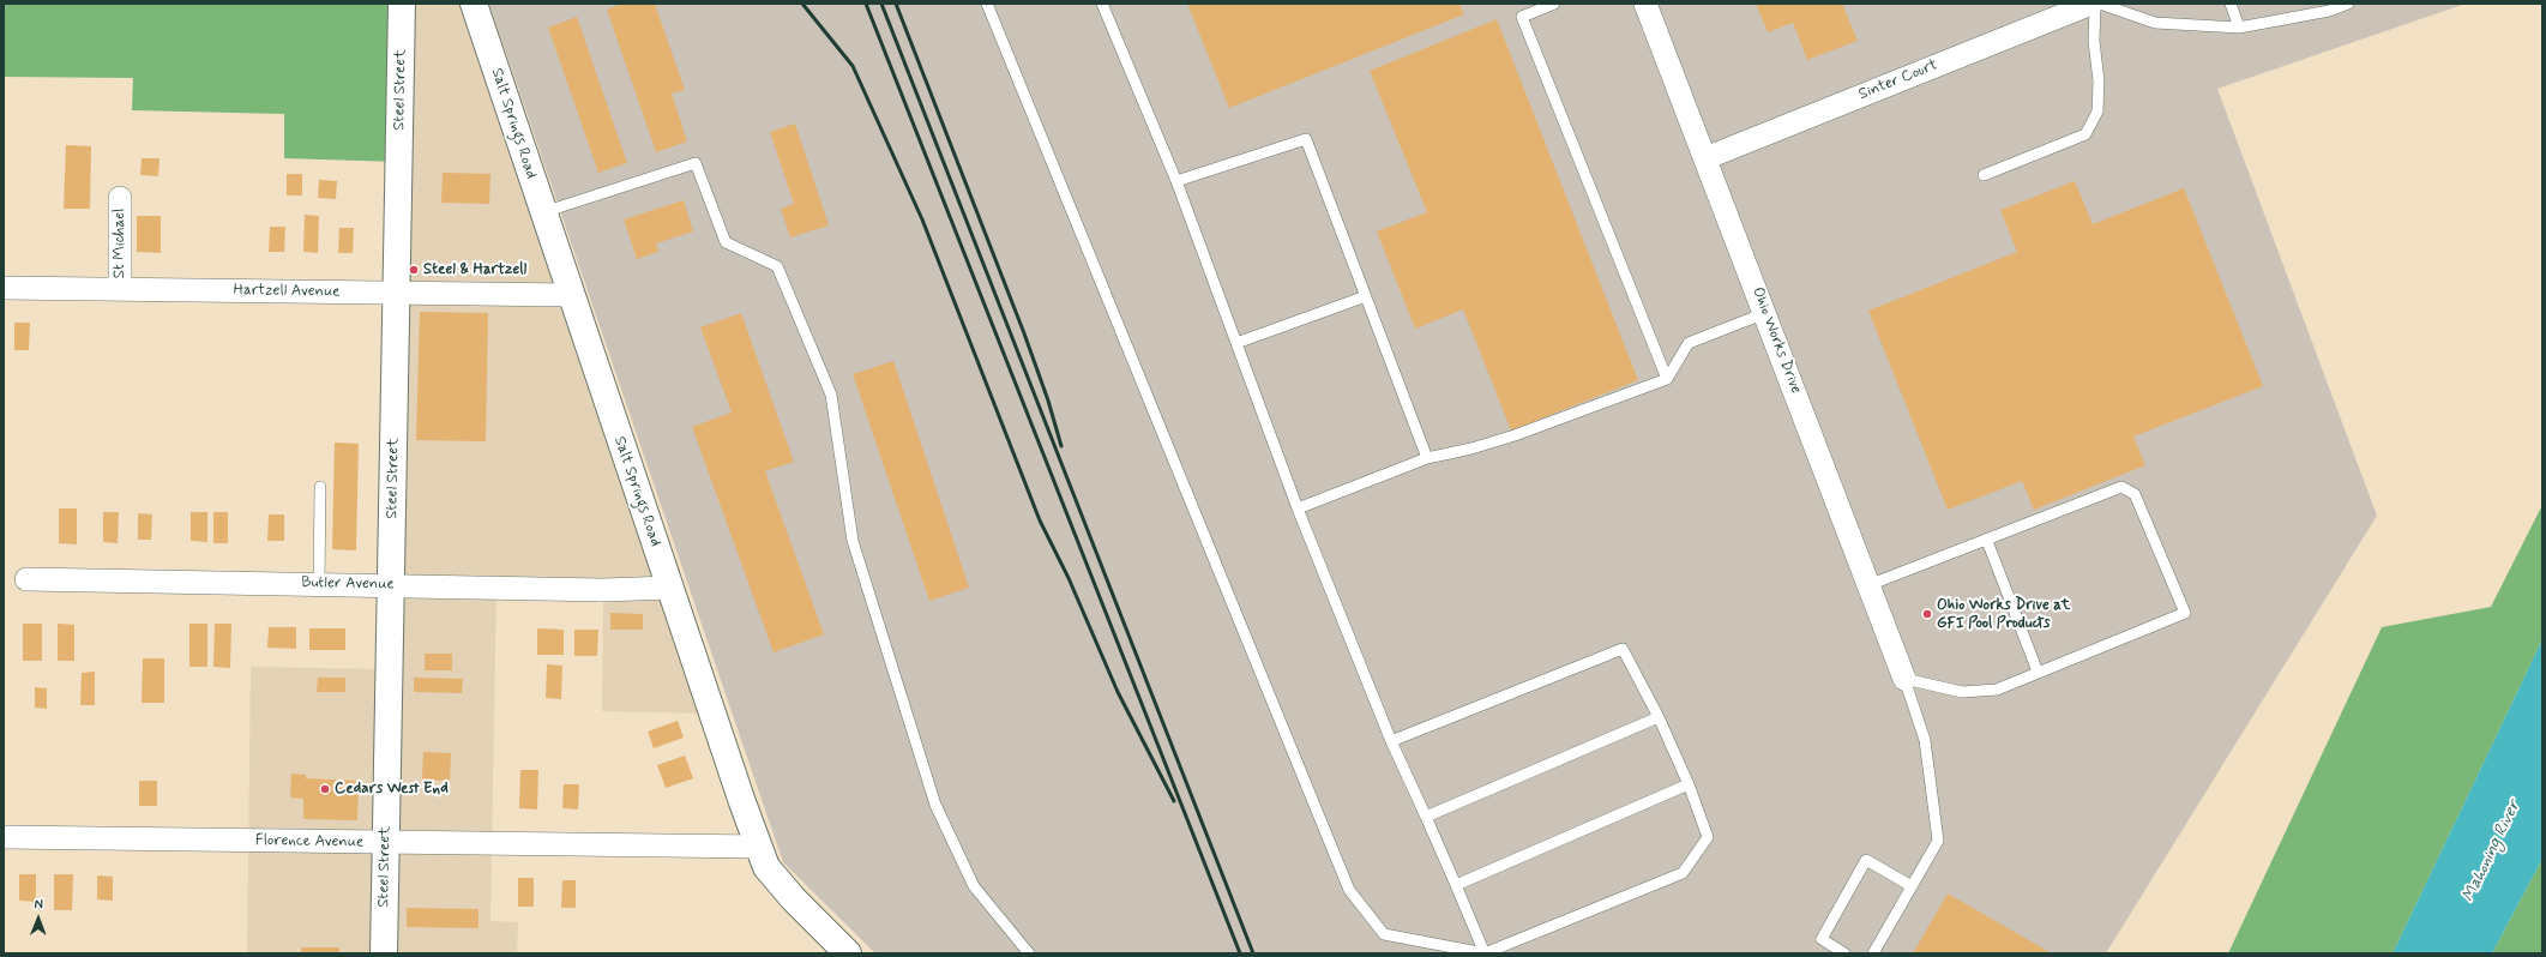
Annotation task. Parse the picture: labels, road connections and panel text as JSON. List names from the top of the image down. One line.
{"streets":{"street":["Sinter Court","Steel Street","Salt Springs Road","St Michael","Hartzell Avenue","Ohio Works Drive","Butler Avenue","Florence Avenue"]},"crossings":[["Sinter Court","Ohio Works Drive"],["Steel Street","Hartzell Avenue"],["Steel Street","Butler Avenue"],["Steel Street","Florence Avenue"],["Salt Springs Road","Hartzell Avenue"],["Salt Springs Road","Butler Avenue"],["Salt Springs Road","Florence Avenue"],["St Michael","Hartzell Avenue"]],"water":["Mahoning River"],"places":["Steel & Hartzell","Ohio Works Drive at GFI Pool Products","Cedars West End"],"north":"top"}
